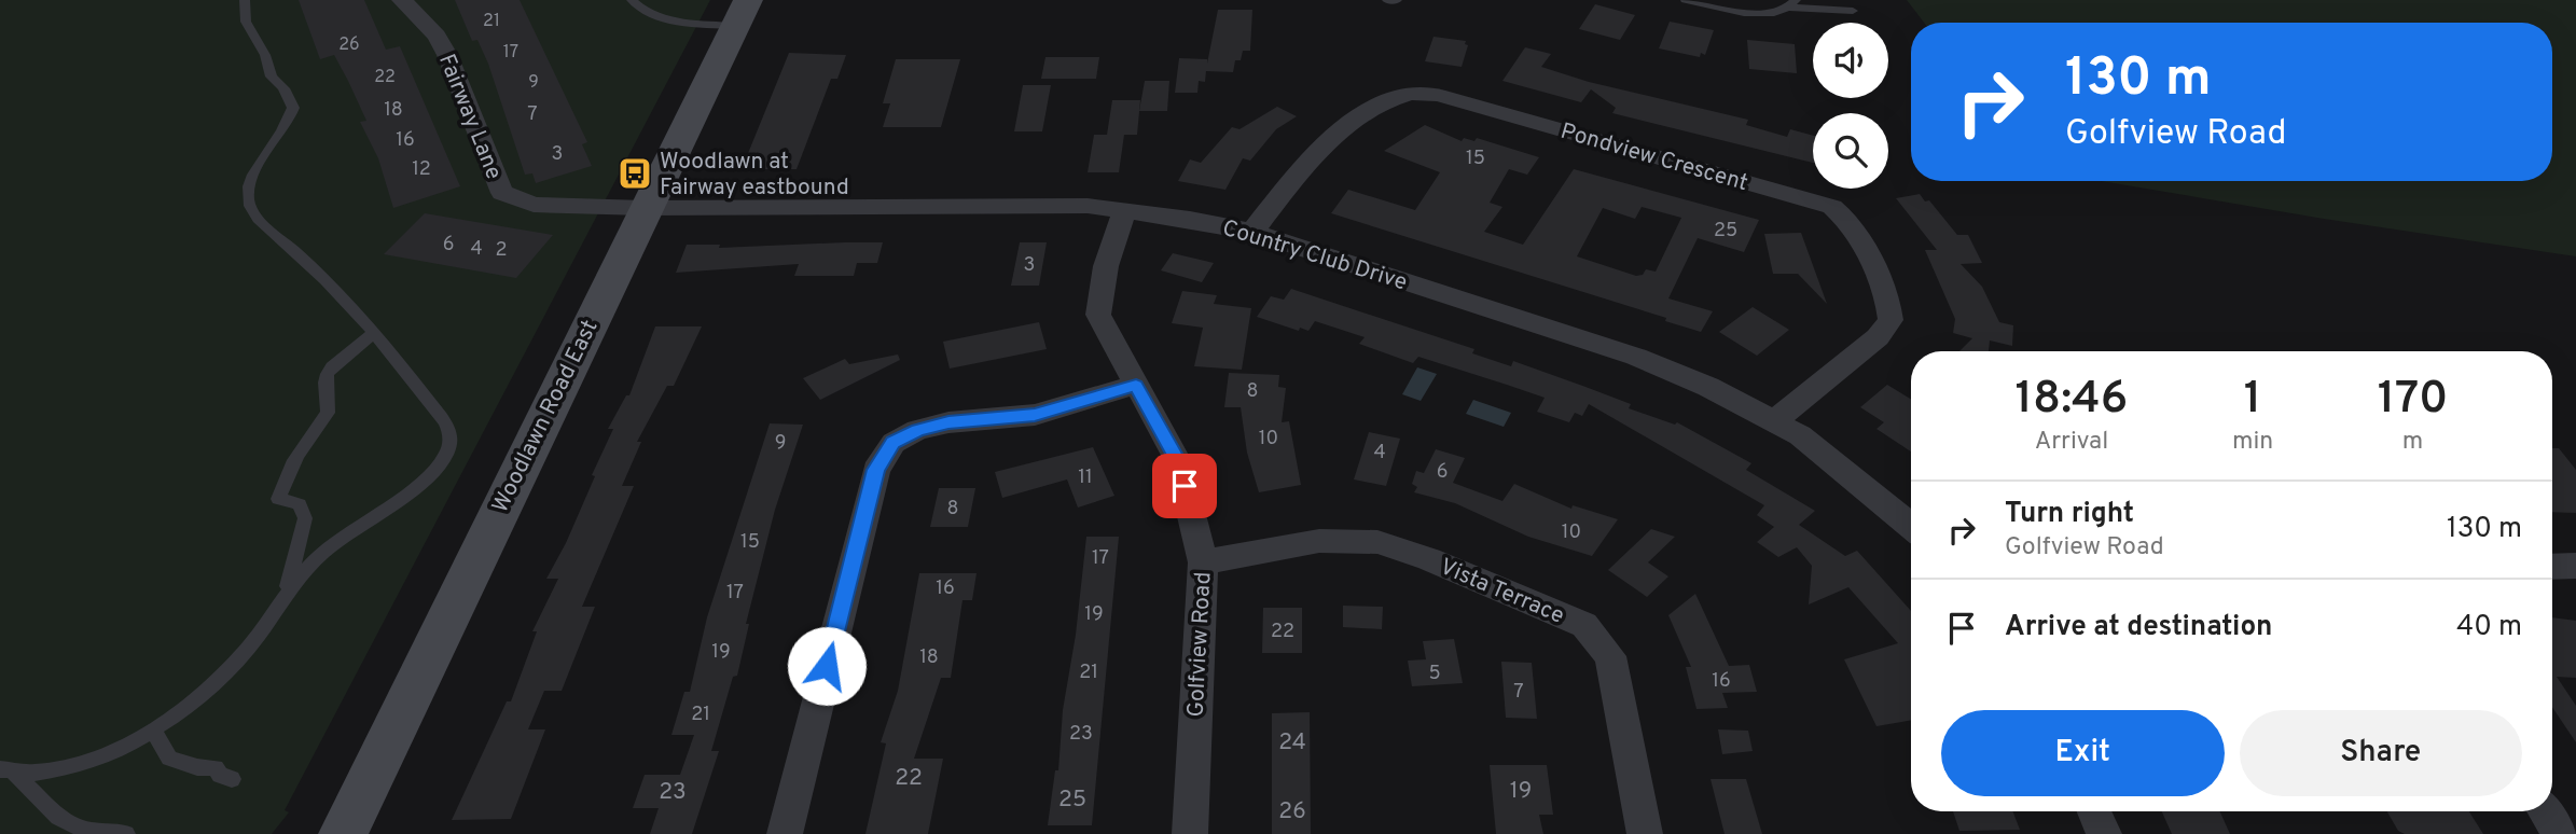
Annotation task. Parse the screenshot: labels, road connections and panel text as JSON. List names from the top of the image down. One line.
{"streets":{"main road":["Woodlawn Road East"],"street":["Fairway Lane","Pondview Crescent","Country Club Drive","Vista Terrace","Golfview Road"]},"crossings":[["Fairway Lane","Country Club Drive"],["Fairway Lane","Woodlawn Road East"],["Pondview Crescent","Country Club Drive"],["Country Club Drive","Woodlawn Road East"],["Country Club Drive","Golfview Road"],["Vista Terrace","Golfview Road"]],"places":{"bus stop":["Woodlawn at Fairway eastbound"]},"house_numbers":["21","26","17","22","9","18","7","16","3","15","12","25","6","4","2","3","8","10","9","4","6","11","8","10","15","17","16","17","19","22","19","18","21","5","16","7","21","23","24","22","19","23","25","26"],"page":{"turn":["130 m","Golfview Road"],"eta":["18:46","Arrival","1","min","170","m"],"list":[{"name":"Turn right","note":"Golfview Road","value":"130 m"},{"name":"Arrive at destination","value":"40 m"}],"buttons":["Exit","Share"]}}
